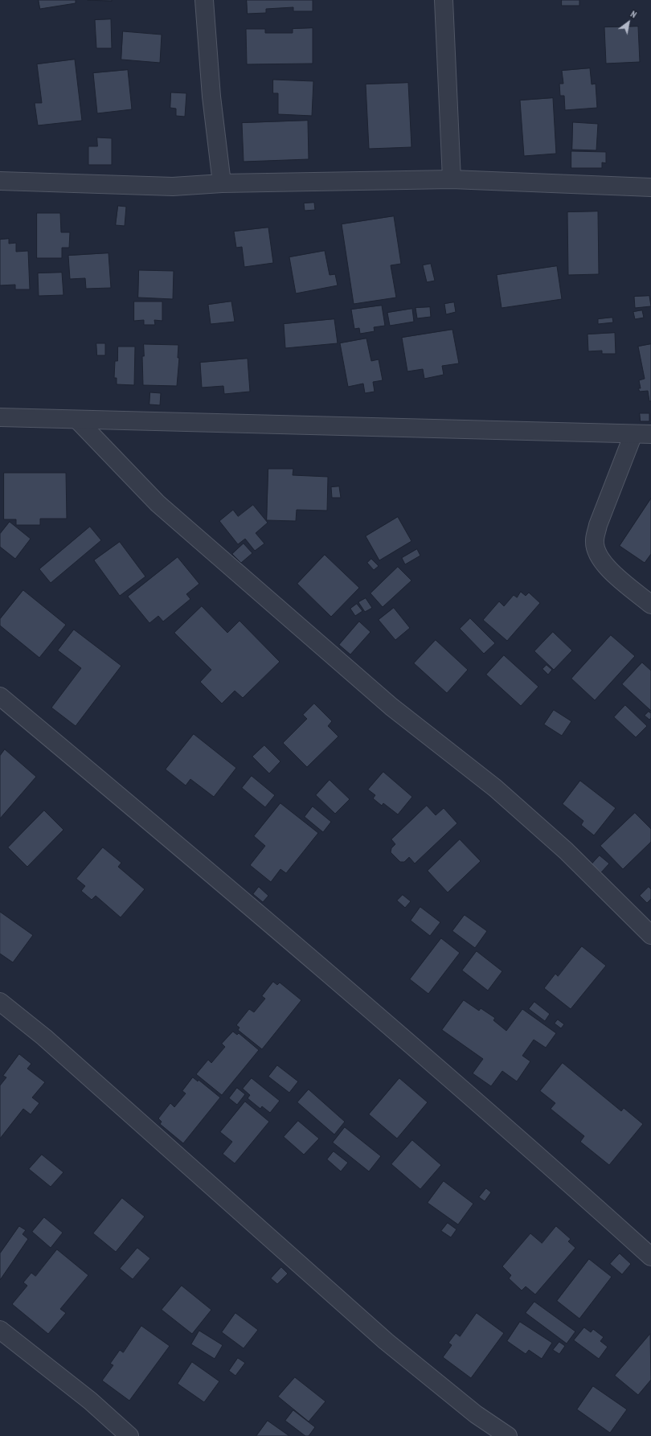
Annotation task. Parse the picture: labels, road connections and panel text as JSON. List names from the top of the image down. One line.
{"north":"top right"}
